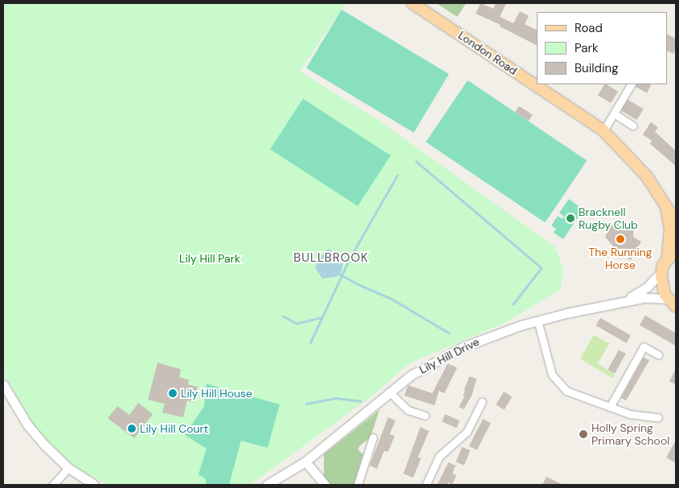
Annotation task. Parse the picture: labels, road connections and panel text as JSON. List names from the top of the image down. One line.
{"streets":{"main road":["London Road"],"street":["Lily Hill Drive"]},"districts":["BULLBROOK"],"parks":["Lily Hill Park"],"places":["Bracknell Rugby Club","The Running Horse","Lily Hill House","Lily Hill Court","Holly Spring Primary School"],"legend":["Road","Park","Building"]}
